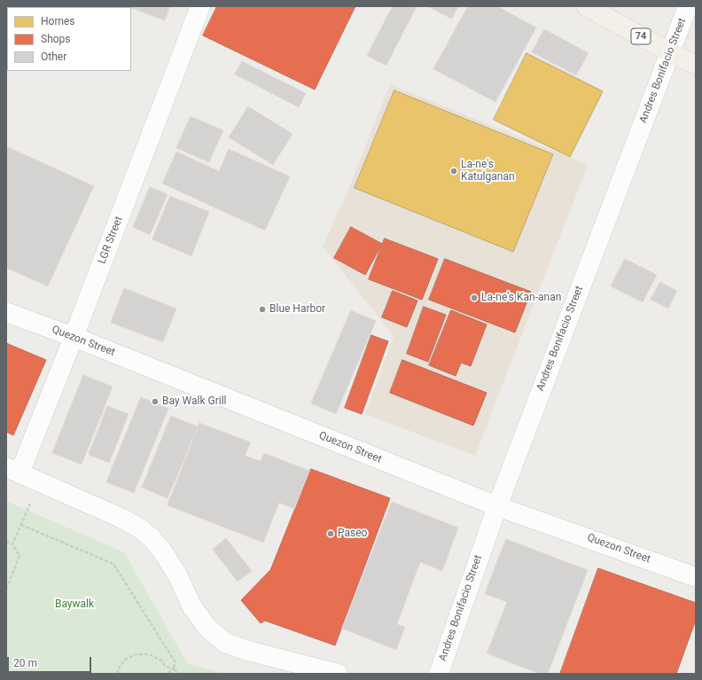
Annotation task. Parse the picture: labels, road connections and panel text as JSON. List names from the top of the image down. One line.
{"streets":{"main road":["74"],"street":["Andres Bonifacio Street","LGR Street","Quezon Street"]},"crossings":[["74","Andres Bonifacio Street"],["Andres Bonifacio Street","Quezon Street"],["LGR Street","Quezon Street"]],"parks":["Baywalk"],"places":["La-ne's Katulganan","La-ne's Kan-anan","Blue Harbor","Bay Walk Grill","Paseo"],"legend":["Homes","Shops","Other"],"scale_bar":"20 m"}
